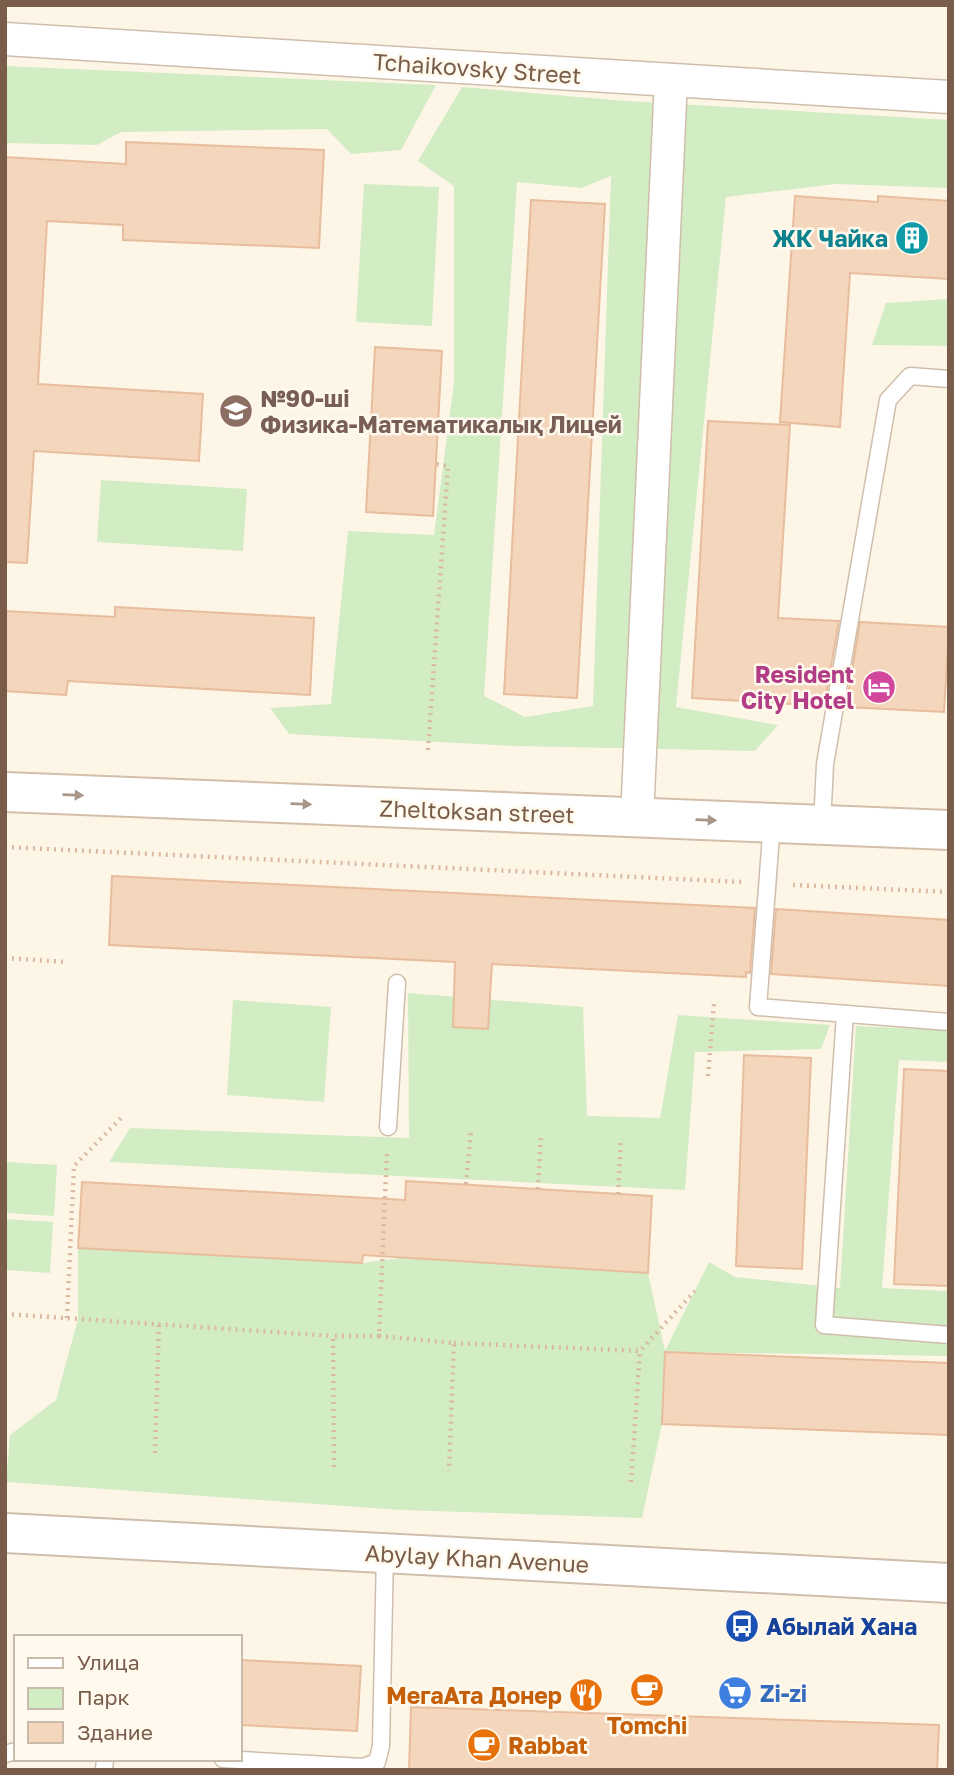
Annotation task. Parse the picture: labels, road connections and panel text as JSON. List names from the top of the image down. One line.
{"streets":{"main road":["Zheltoksan street","Abylay Khan Avenue"],"street":["Tchaikovsky Street"]},"one_way":["Zheltoksan street"],"places":{"building":["ЖК Чайка"],"school or university":["№90-ші Физика-Математикалық Лицей"],"hotel":["Resident City Hotel"],"bus stop":["Абылай Хана"],"cafe":["Tomchi","Rabbat"],"supermarket":["Zi-zi"],"restaurant":["МегаАта Донер"]},"legend":["Улица","Парк","Здание"]}
